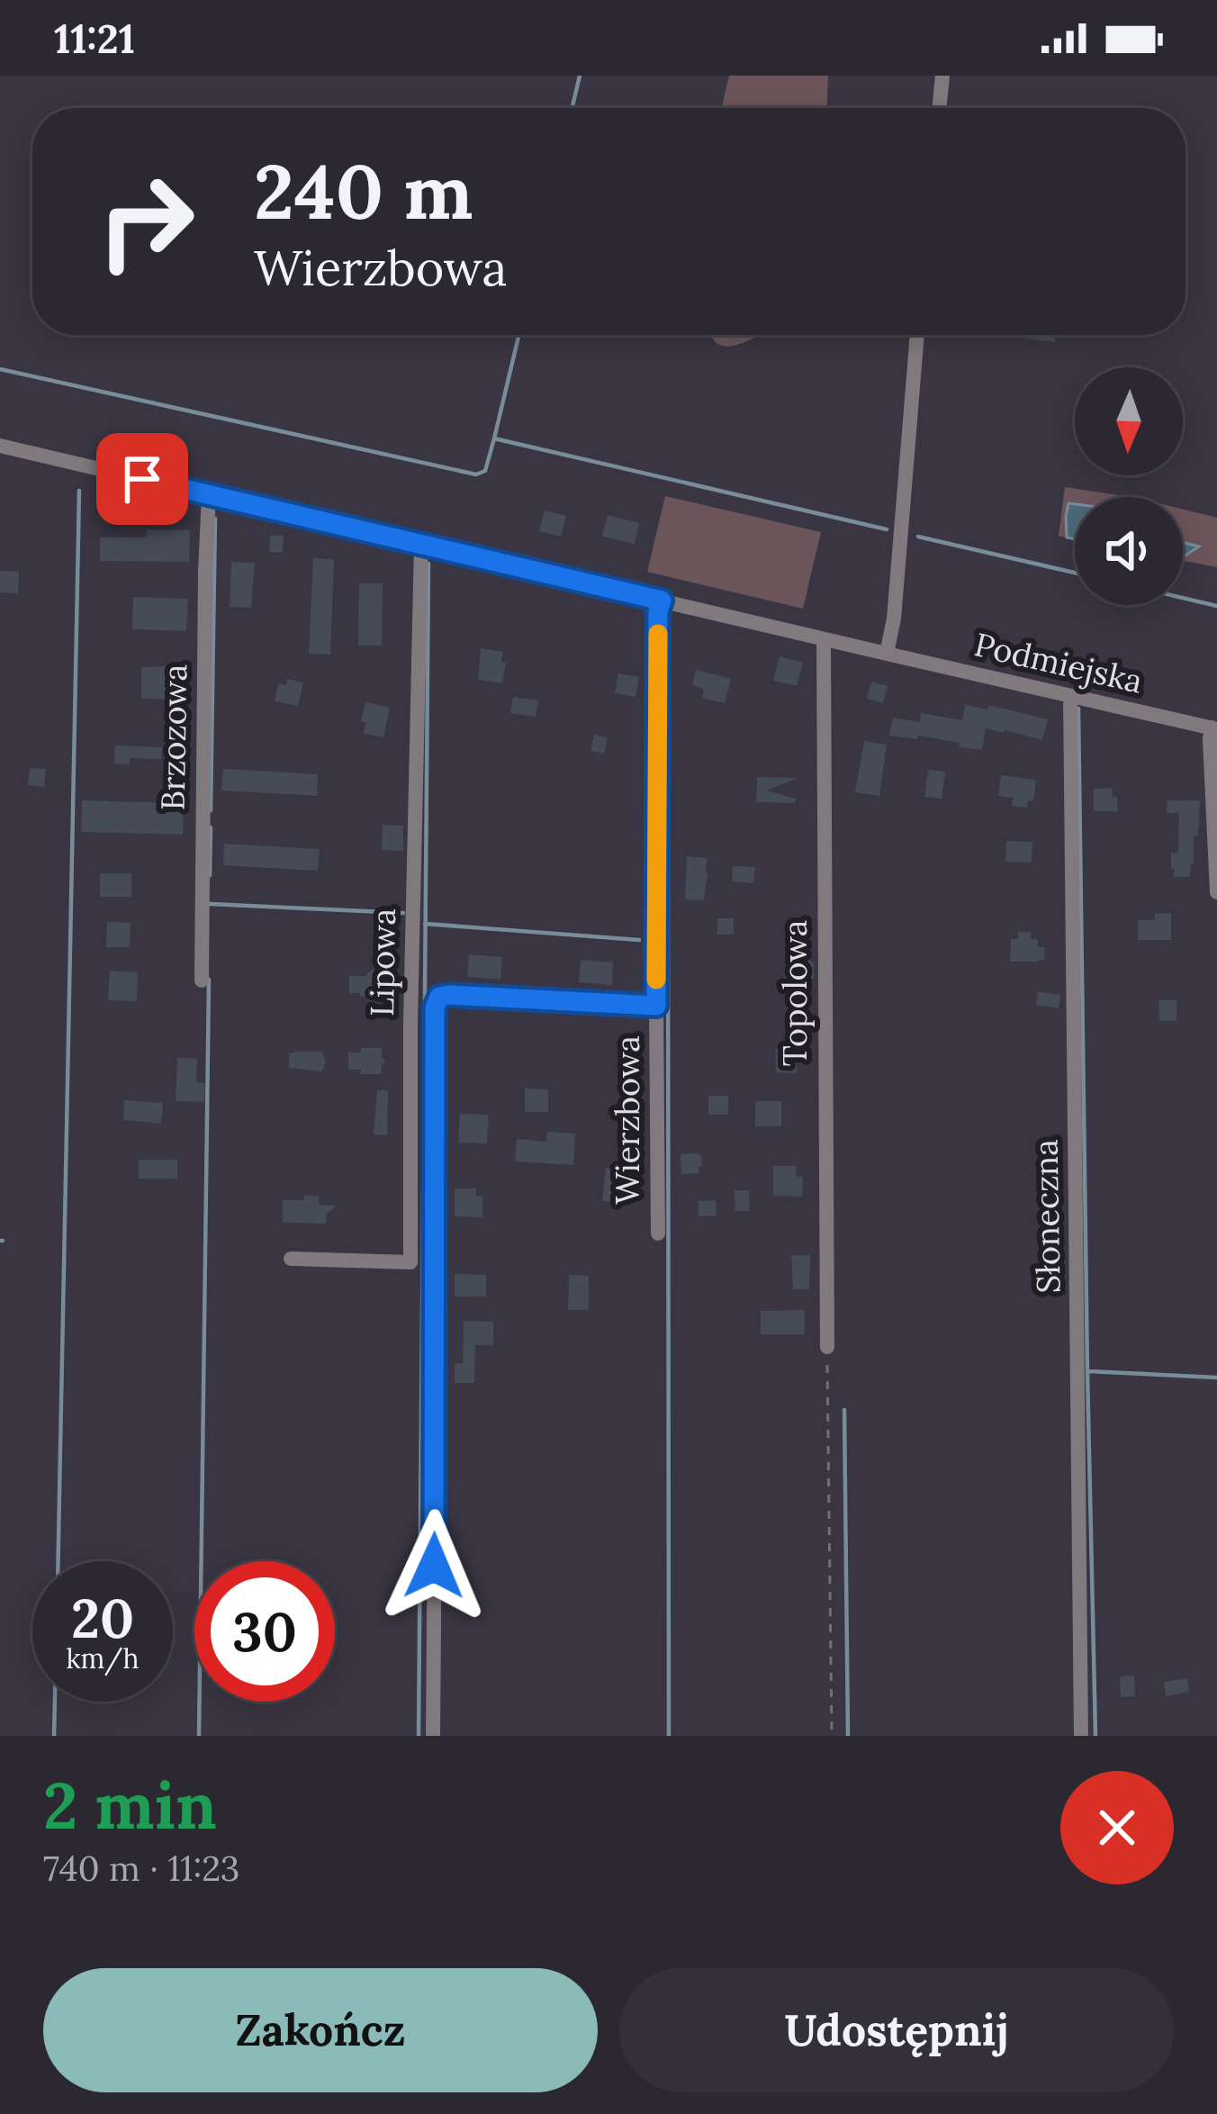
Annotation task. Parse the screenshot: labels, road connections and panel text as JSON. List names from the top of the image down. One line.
{"streets":{"street":["Podmiejska","Brzozowa","Lipowa","Topolowa","Wierzbowa","Słoneczna"]},"crossings":[["Podmiejska","Brzozowa"],["Podmiejska","Lipowa"],["Podmiejska","Topolowa"],["Podmiejska","Wierzbowa"],["Podmiejska","Słoneczna"]],"north":"bottom","page":{"status":"11:21","turn":["240 m","Wierzbowa"],"speed":"20 km/h","limit":"30","heading":["2 min","740 m · 11:23"],"buttons":["Zakończ","Udostępnij"]}}
